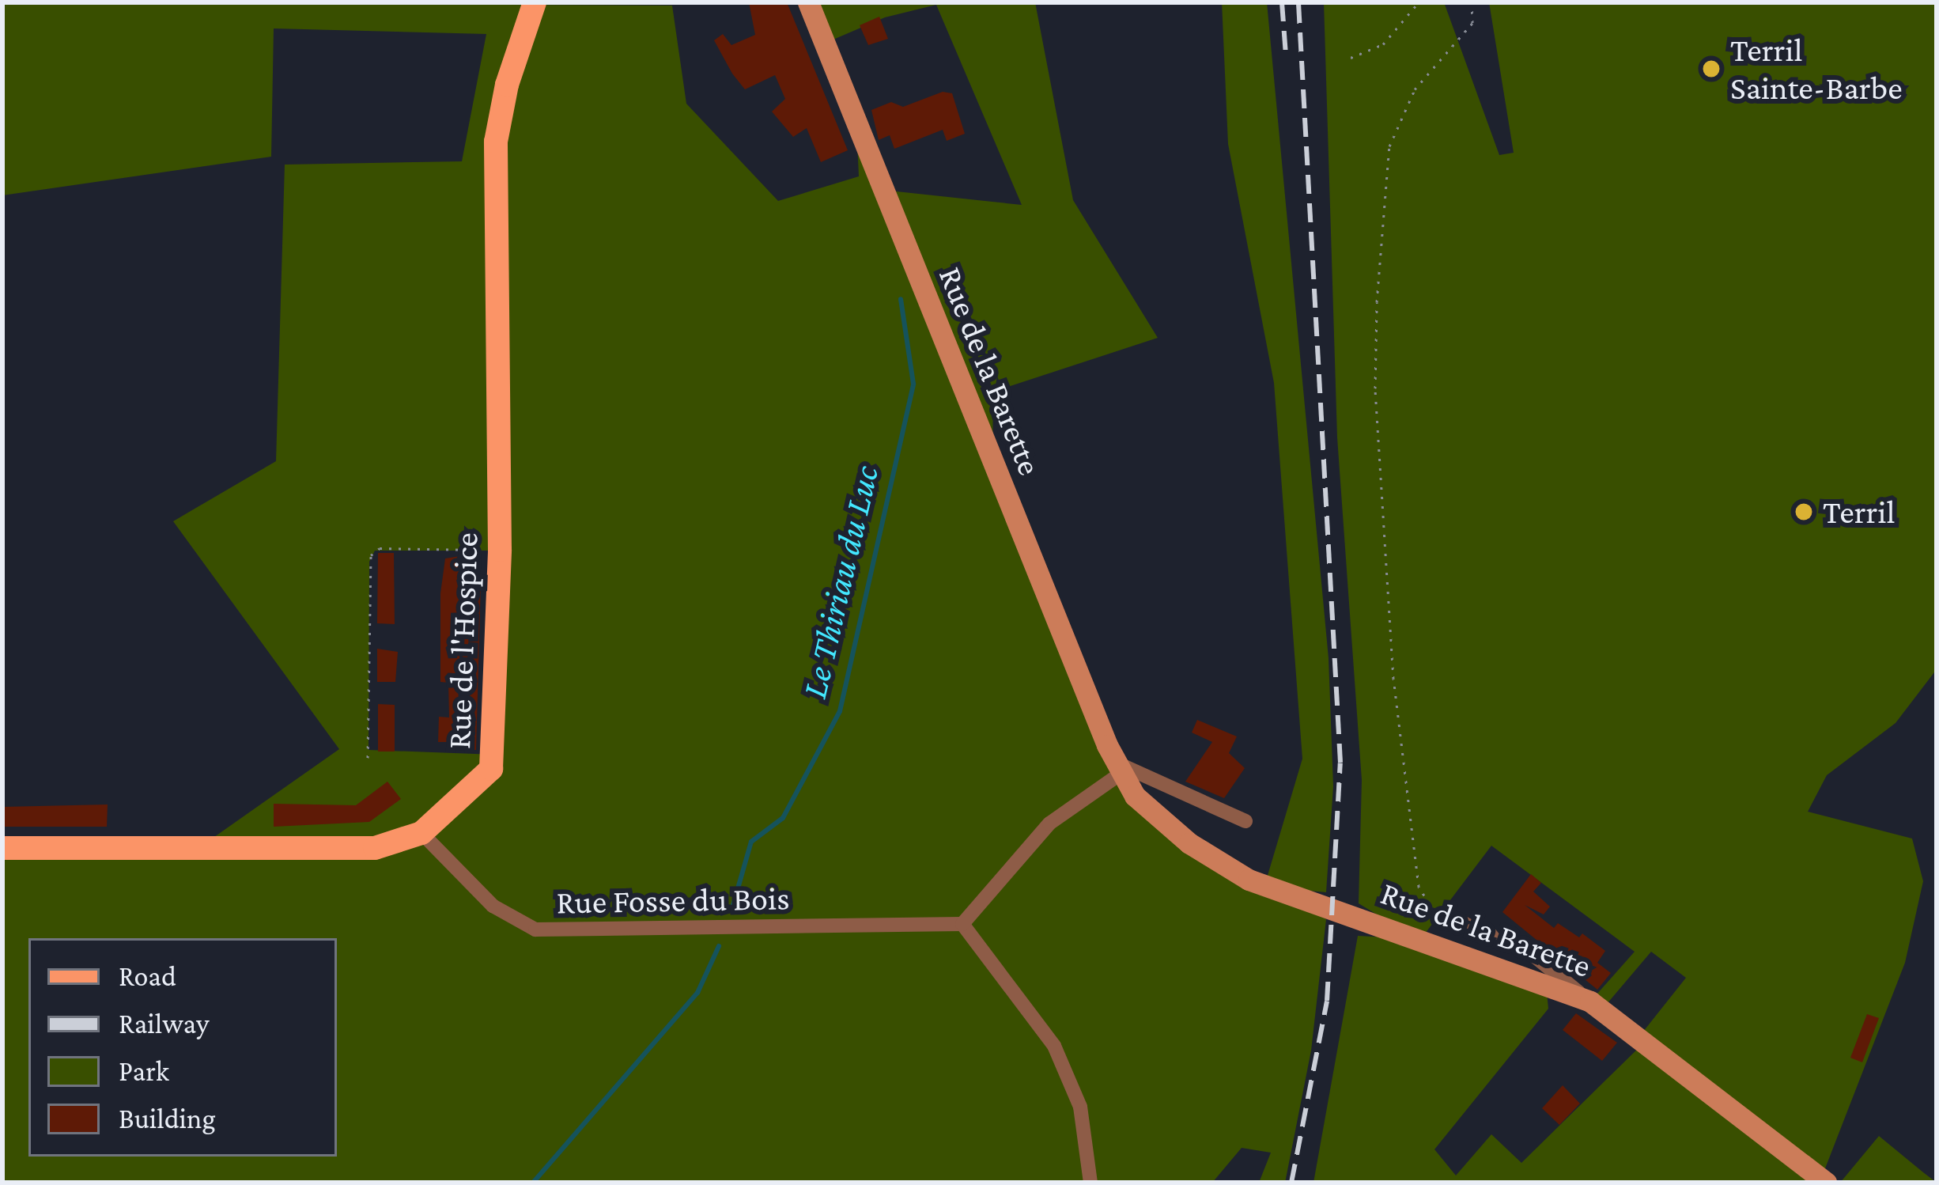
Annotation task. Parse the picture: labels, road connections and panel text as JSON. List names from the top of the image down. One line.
{"streets":{"main road":["Rue de l'Hospice"],"street":["Rue de la Barette","Rue Fosse du Bois"]},"crossings":[["Rue de l'Hospice","Rue Fosse du Bois"]],"water":["Le Thiriau du Luc"],"places":["Terril Sainte-Barbe","Terril"],"legend":["Road","Railway","Park","Building"]}
